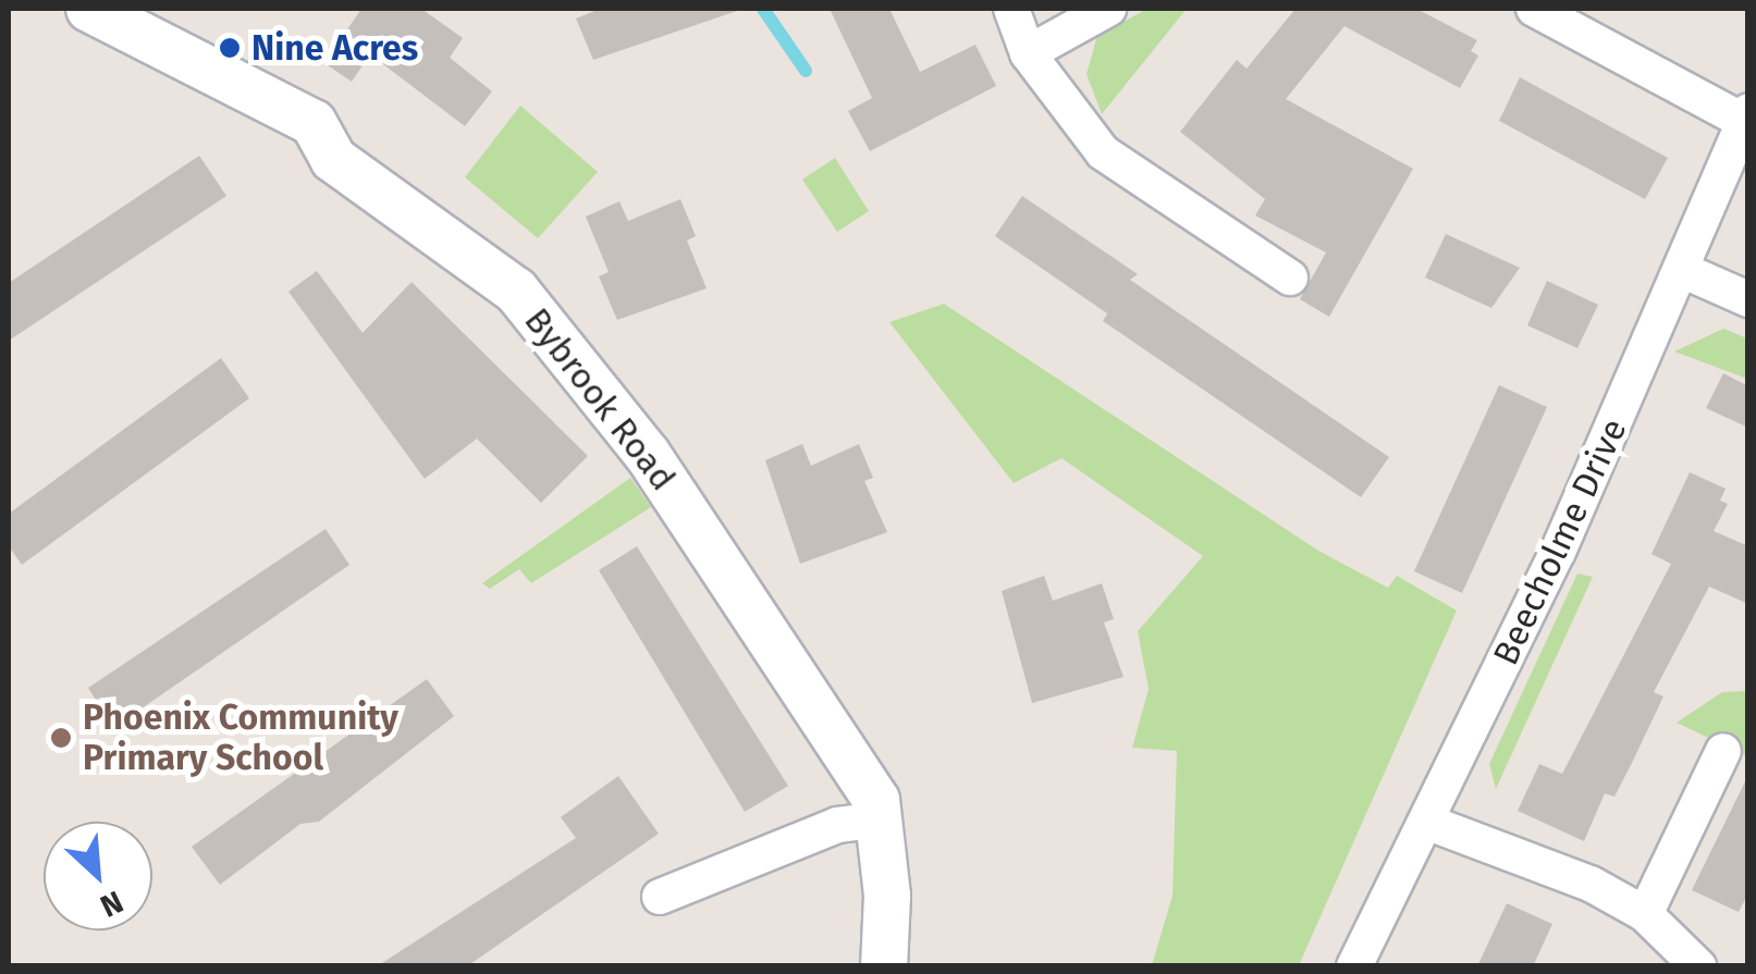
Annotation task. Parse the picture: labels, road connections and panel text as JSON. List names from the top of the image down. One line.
{"streets":{"street":["Bybrook Road","Beecholme Drive"]},"places":["Nine Acres","Phoenix Community Primary School"],"north":"bottom right"}
